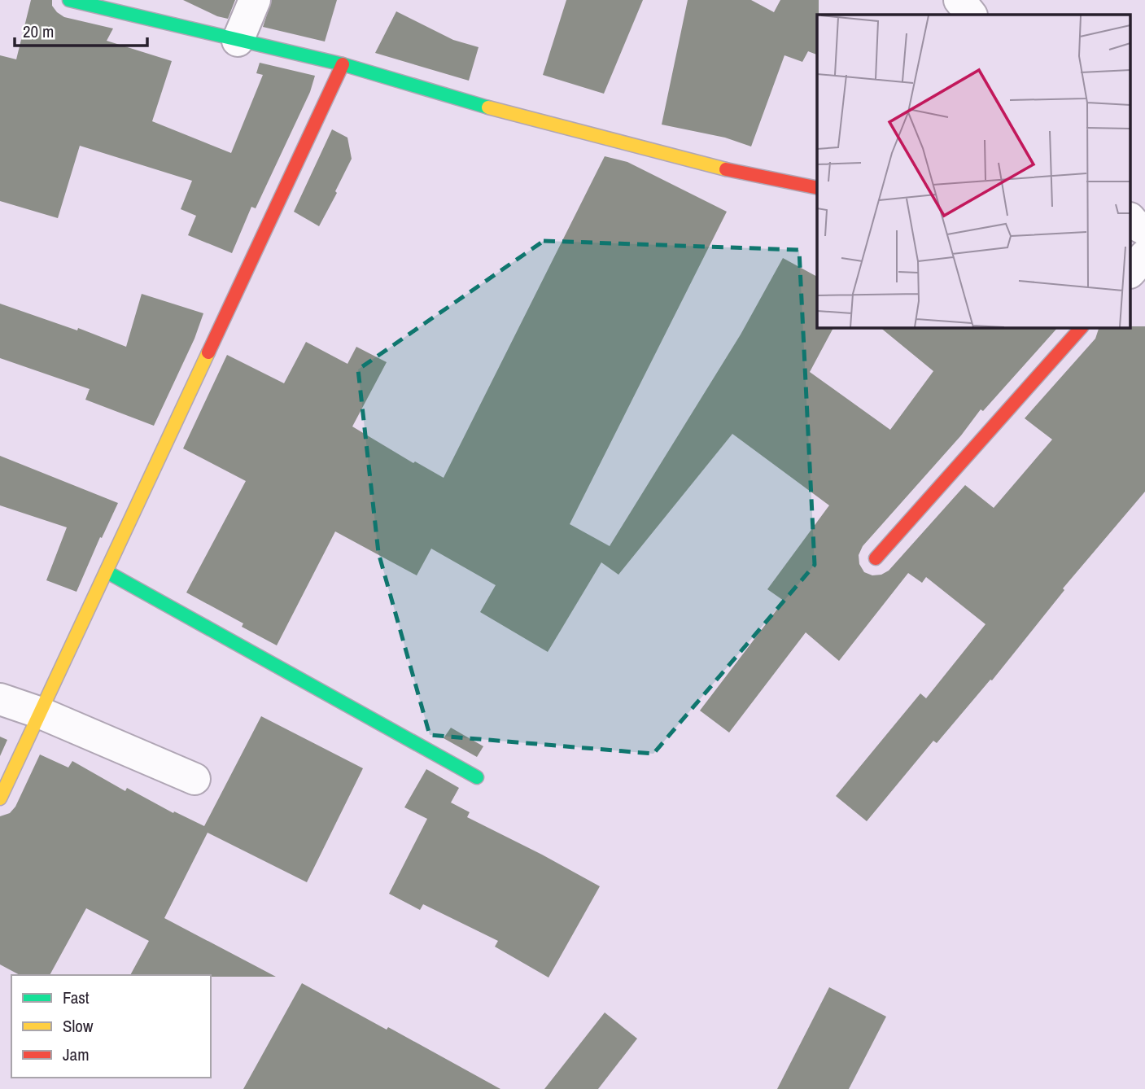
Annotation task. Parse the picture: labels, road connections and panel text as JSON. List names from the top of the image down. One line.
{"legend":["Fast","Slow","Jam"],"scale_bar":"20 m"}
